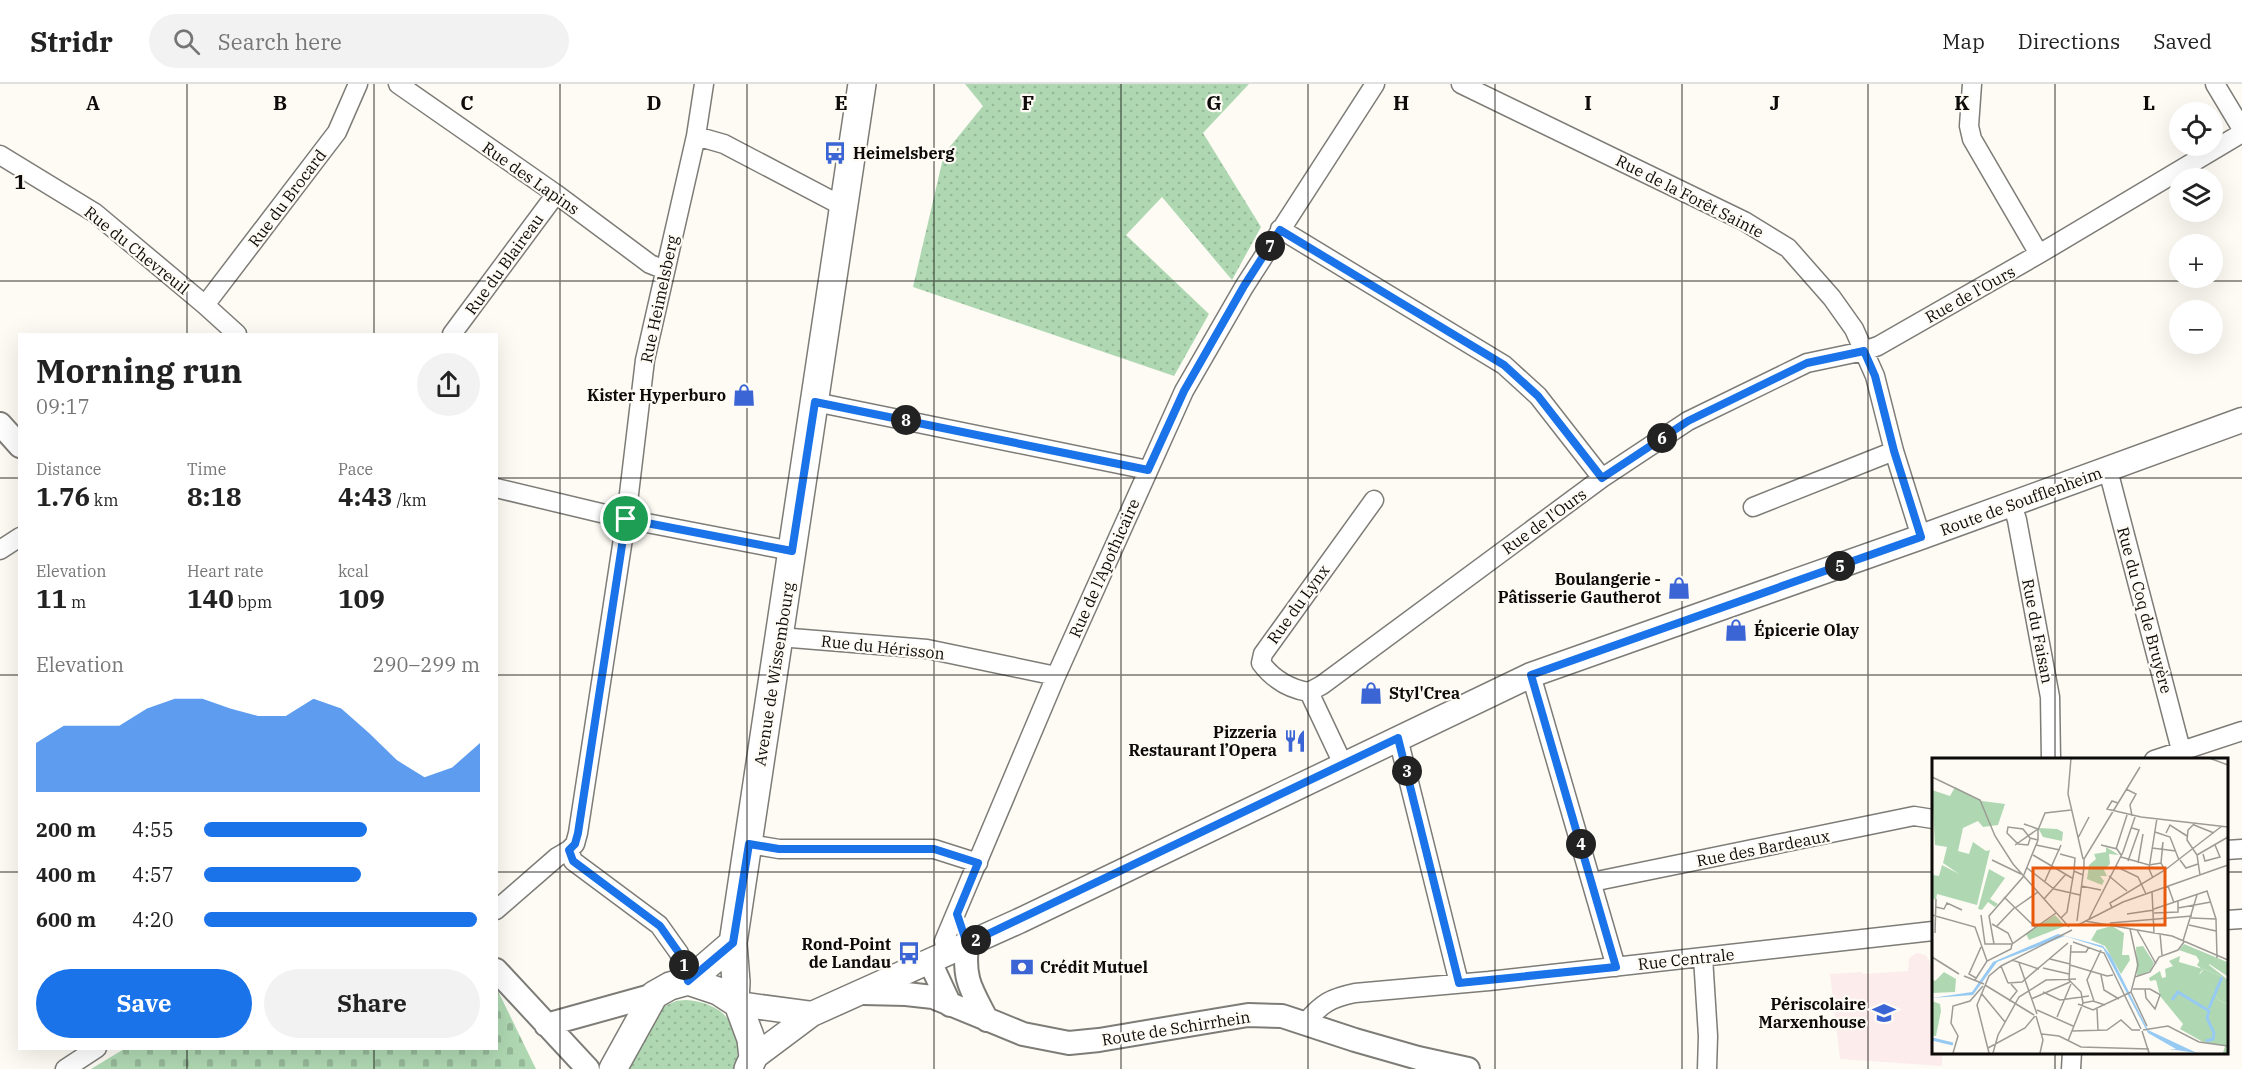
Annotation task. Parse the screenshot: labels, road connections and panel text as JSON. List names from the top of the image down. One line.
{"streets":{"main road":["Route de Soufflenheim","Avenue de Wissembourg"],"street":["Rue des Lapins","Rue de la Forêt Sainte","Rue du Brocard","Rue du Chevreuil","Rue du Blaireau","Rue de l'Ours","Rue Heimelsberg","Rue de l'Apothicaire","Rue du Lynx","Rue du Coq de Bruyère","Rue du Faisan","Rue du Hérisson","Rue des Bardeaux","Rue Centrale","Route de Schirrhein"]},"crossings":[["Rue des Lapins","Rue du Blaireau"],["Rue des Lapins","Rue Heimelsberg"],["Rue de la Forêt Sainte","Rue de l'Ours"],["Rue de la Forêt Sainte","Route de Soufflenheim"],["Rue du Brocard","Rue du Chevreuil"],["Rue de l'Ours","Rue du Lynx"],["Route de Soufflenheim","Rue de l'Apothicaire"],["Route de Soufflenheim","Rue du Coq de Bruyère"],["Route de Soufflenheim","Rue du Faisan"],["Route de Soufflenheim","Route de Schirrhein"],["Rue de l'Apothicaire","Rue du Hérisson"],["Rue du Hérisson","Avenue de Wissembourg"],["Rue Centrale","Route de Schirrhein"]],"places":{"bus stop":["Heimelsberg","Rond-Point de Landau"],"shop":["Kister Hyperburo","Boulangerie - Pâtisserie Gautherot","Épicerie Olay","Styl'Crea"],"restaurant":["Pizzeria Restaurant l’Opera"],"bank":["Crédit Mutuel"],"school or university":["Périscolaire Marxenhouse"]},"page":{"header":"Stridr","search":"Search here","nav":["Map","Directions","Saved"],"map_buttons":["+","−"],"pins":["7","8","6","5","3","4","2","1"],"heading":["Morning run","09:17"],"stats":[["Distance","1.76 km"],["Time","8:18"],["Pace","4:43 /km"],["Elevation","11 m"],["Heart rate","140 bpm"],["kcal","109"]],"chart":["Elevation","290–299 m"],"list":[{"name":"200 m","note":"4:55"},{"name":"400 m","note":"4:57"},{"name":"600 m","note":"4:20"}],"buttons":["Save","Share"]},"grid":{"columns":["A","B","C","D","E","F","G","H","I","J","K","L"],"rows":["1"]}}
